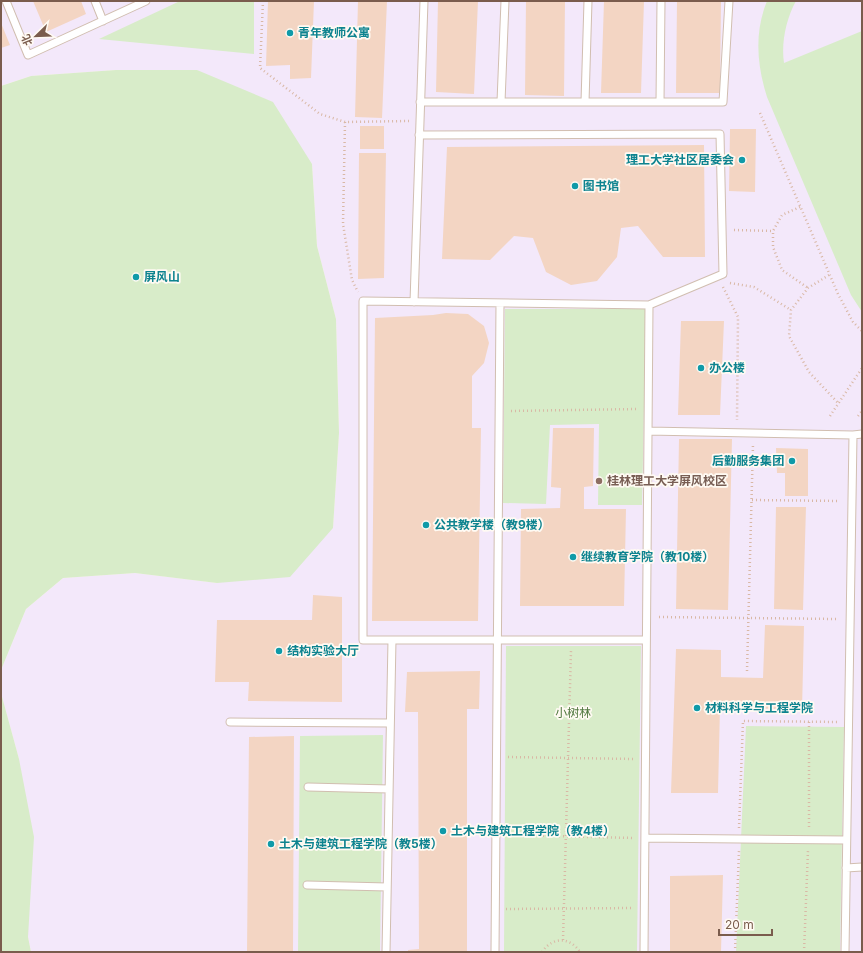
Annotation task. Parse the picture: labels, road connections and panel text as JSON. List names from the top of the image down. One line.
{"parks":["小树林"],"places":["青年教师公寓","理工大学社区居委会","图书馆","屏风山","办公楼","后勤服务集团","桂林理工大学屏风校区","公共教学楼（教9楼）","继续教育学院（教10楼）","结构实验大厅","材料科学与工程学院","土木与建筑工程学院（教4楼）","土木与建筑工程学院（教5楼）"],"scale_bar":"20 m","north":"bottom left"}
